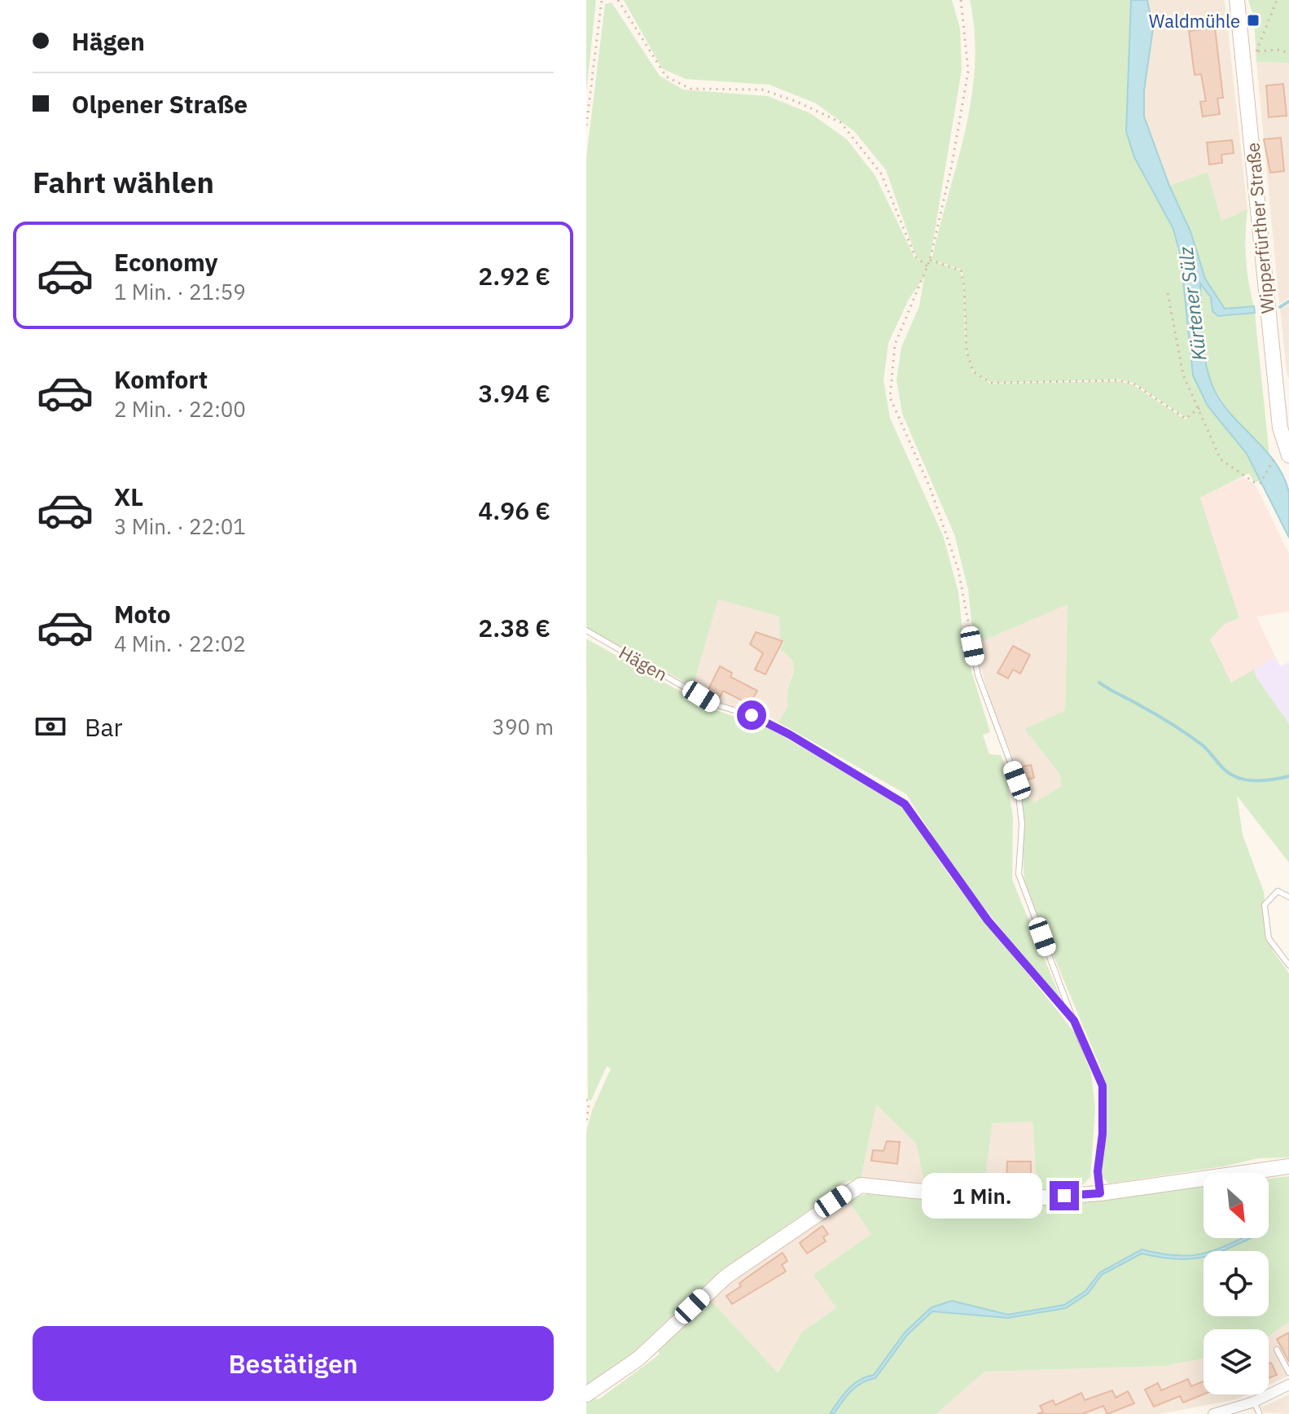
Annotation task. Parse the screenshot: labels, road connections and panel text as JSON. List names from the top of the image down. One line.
{"streets":{"street":["Wipperfürther Straße"],"lane":["Hägen"]},"water":["Kürtener Sülz"],"places":{"transit":["Waldmühle"]},"north":"bottom right","page":{"banner":["Hägen","Olpener Straße"],"heading":"Fahrt wählen","list":[{"name":"Economy","note":"1 Min. · 21:59","value":"2.92 €"},{"name":"Komfort","note":"2 Min. · 22:00","value":"3.94 €"},{"name":"XL","note":"3 Min. · 22:01","value":"4.96 €"},{"name":"Moto","note":"4 Min. · 22:02","value":"2.38 €"}],"pay":["Bar","390 m"],"bubble":"1 Min.","buttons":"Bestätigen"}}
